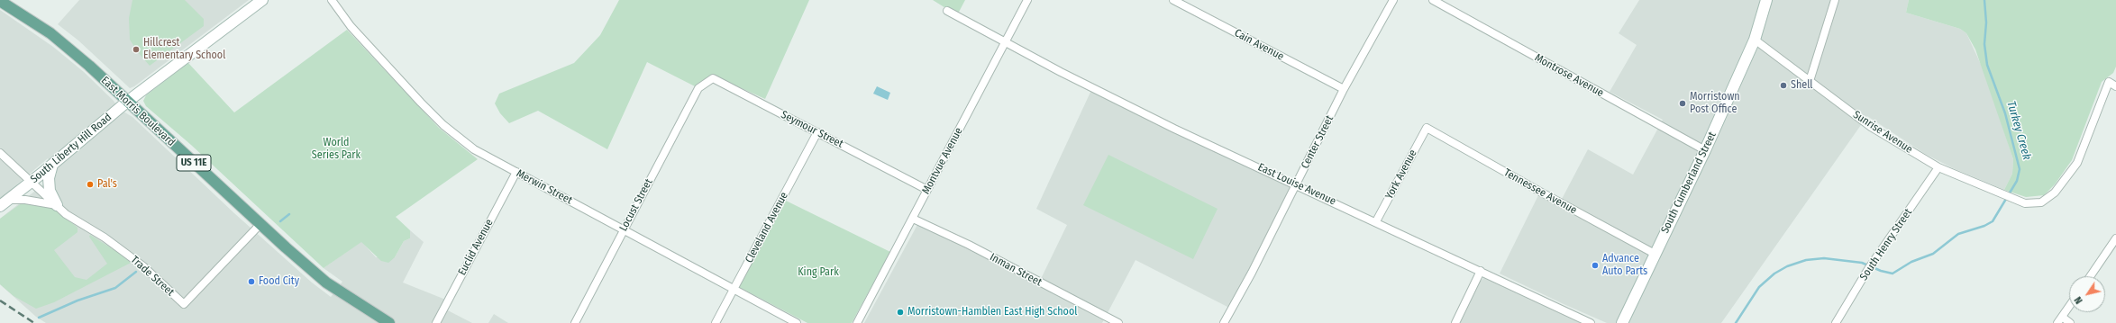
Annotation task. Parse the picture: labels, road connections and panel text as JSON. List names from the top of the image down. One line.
{"streets":{"main road":["East Morris Boulevard","South Liberty Hill Road","US 11E","South Cumberland Street"],"street":["Cain Avenue","Montrose Avenue","Seymour Street","Sunrise Avenue","Center Street","Montvue Avenue","York Avenue","East Louise Avenue","Merwin Street","Tennessee Avenue","Locust Street","Cleveland Avenue","South Henry Street","Euclid Avenue","Inman Street","Trade Street"]},"crossings":[["Cain Avenue","Center Street"],["Montrose Avenue","South Cumberland Street"],["East Morris Boulevard","South Liberty Hill Road"],["East Morris Boulevard","Trade Street"],["Seymour Street","Montvue Avenue"],["Seymour Street","Locust Street"],["Seymour Street","Cleveland Avenue"],["Sunrise Avenue","South Cumberland Street"],["Sunrise Avenue","South Henry Street"],["Center Street","East Louise Avenue"],["South Liberty Hill Road","Trade Street"],["Montvue Avenue","East Louise Avenue"],["Montvue Avenue","Inman Street"],["York Avenue","East Louise Avenue"],["York Avenue","Tennessee Avenue"],["South Cumberland Street","Tennessee Avenue"],["Merwin Street","Locust Street"],["Merwin Street","Cleveland Avenue"],["Merwin Street","Euclid Avenue"]],"water":["Turkey Creek"],"parks":["World Series Park","King Park"],"places":["Hillcrest Elementary School","Shell","Morristown Post Office","Pal's","Advance Auto Parts","Food City","Morristown-Hamblen East High School"],"north":"bottom left"}
